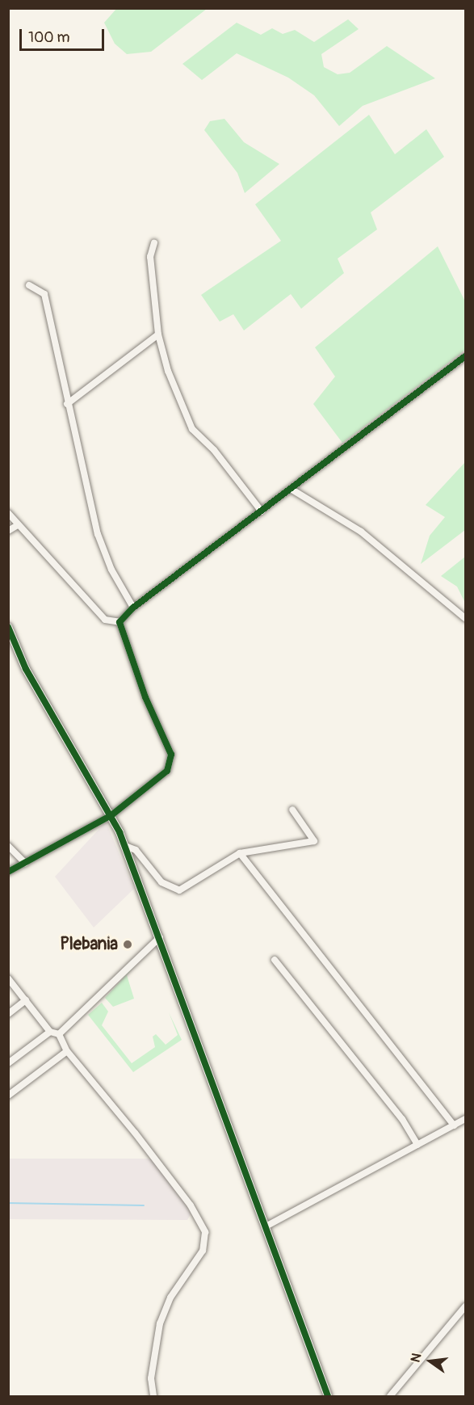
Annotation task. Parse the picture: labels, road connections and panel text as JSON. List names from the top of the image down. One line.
{"places":["Plebania"],"scale_bar":"100 m","north":"left"}
